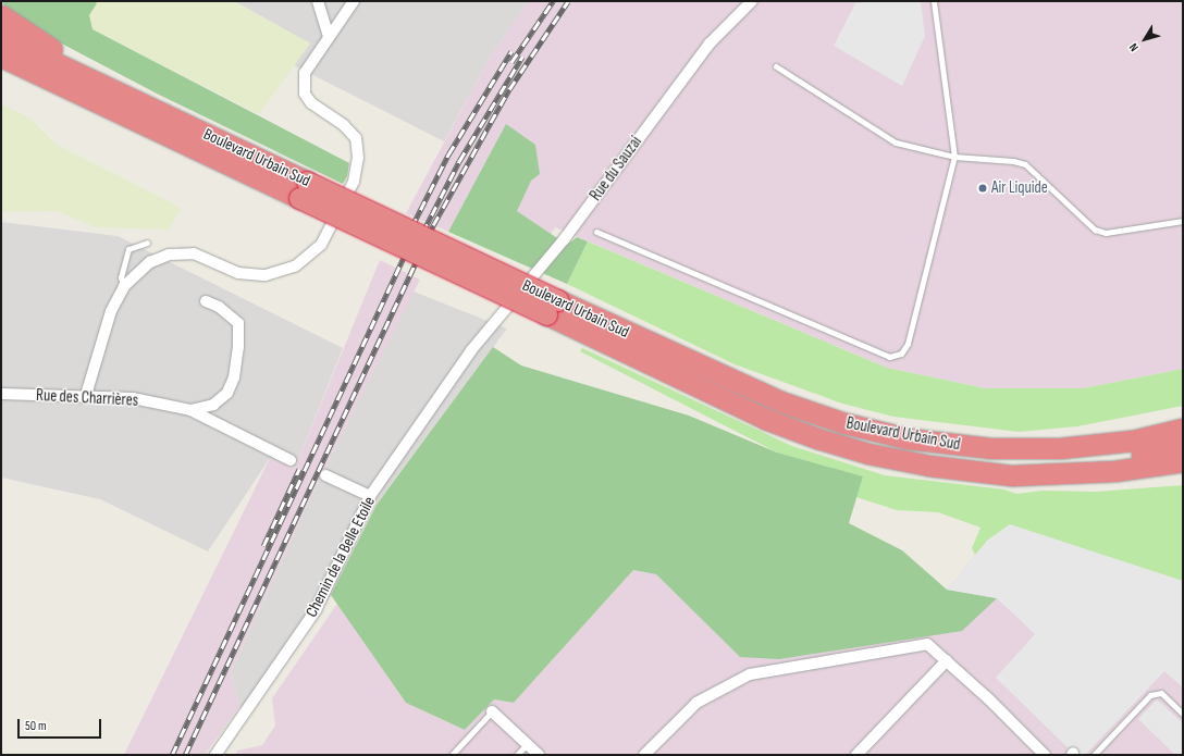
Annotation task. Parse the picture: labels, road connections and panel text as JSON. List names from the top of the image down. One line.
{"streets":{"highway":["Boulevard Urbain Sud"],"street":["Rue du Sauzai","Rue des Charrières","Chemin de la Belle Etoile"]},"crossings":[["Rue du Sauzai","Chemin de la Belle Etoile"]],"places":["Air Liquide"],"scale_bar":"50 m","north":"bottom left"}
